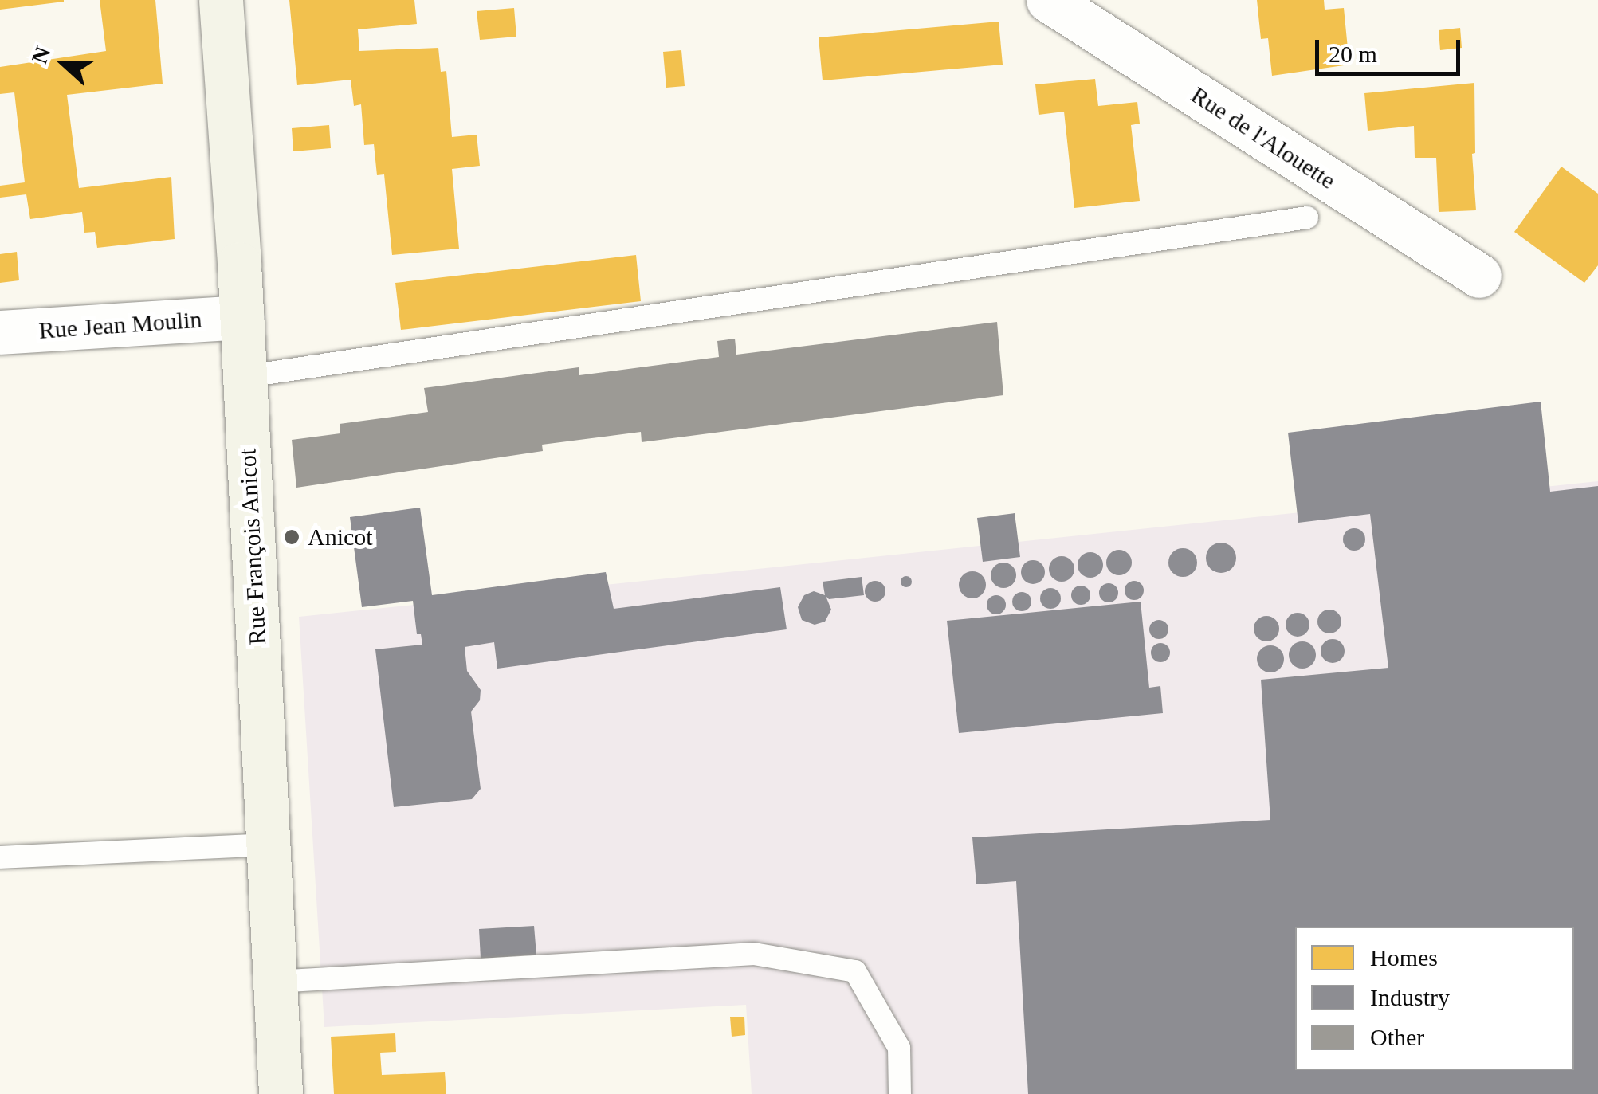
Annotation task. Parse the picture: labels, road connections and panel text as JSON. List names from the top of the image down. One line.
{"streets":{"street":["Rue de l'Alouette","Rue Jean Moulin","Rue François Anicot"]},"crossings":[["Rue Jean Moulin","Rue François Anicot"]],"places":["Anicot"],"legend":["Homes","Industry","Other"],"scale_bar":"20 m","north":"left"}
